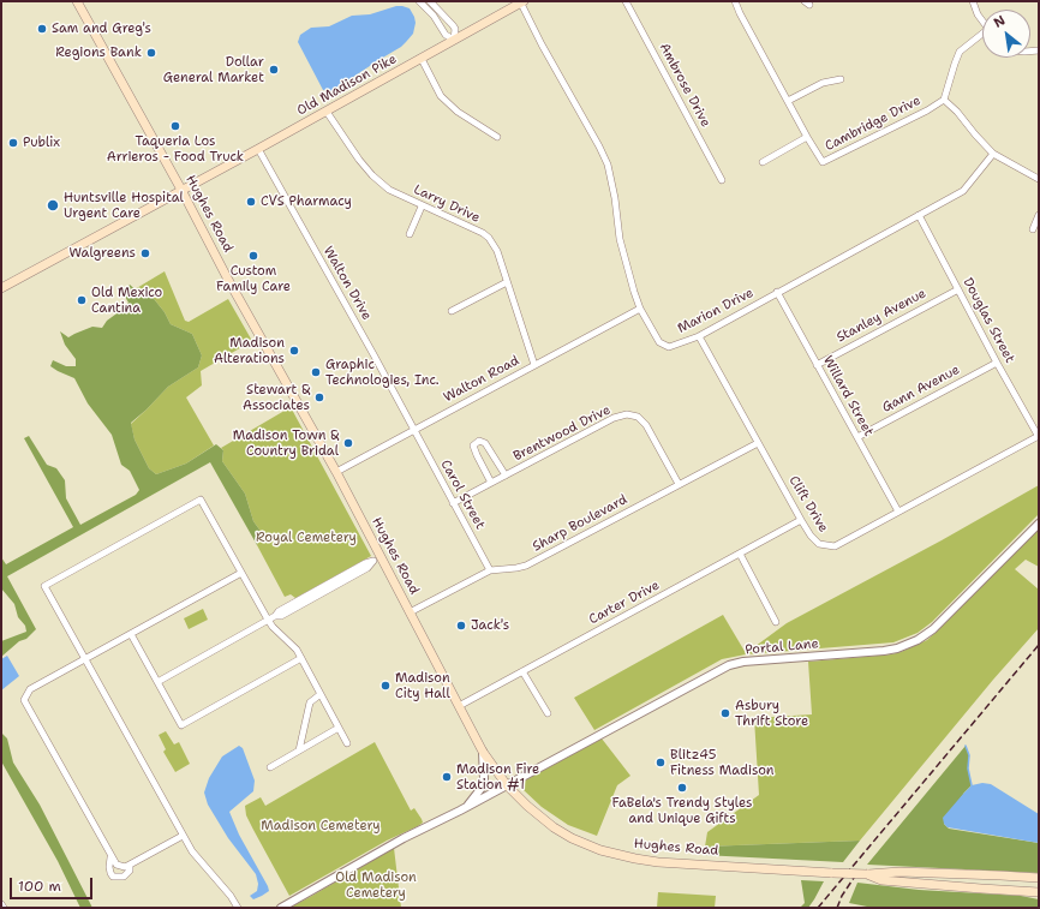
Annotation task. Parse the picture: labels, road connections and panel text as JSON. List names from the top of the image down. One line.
{"streets":{"main road":["Old Madison Pike","Hughes Road"],"street":["Ambrose Drive","Cambridge Drive","Larry Drive","Walton Drive","Marion Drive","Stanley Avenue","Douglas Street","Walton Road","Gann Avenue","Willard Street","Brentwood Drive","Carol Street","Clift Drive","Sharp Boulevard","Carter Drive","Portal Lane"]},"crossings":[["Old Madison Pike","Larry Drive"],["Old Madison Pike","Hughes Road"],["Old Madison Pike","Walton Drive"],["Old Madison Pike","Marion Drive"],["Larry Drive","Walton Road"],["Hughes Road","Walton Road"],["Hughes Road","Sharp Boulevard"],["Hughes Road","Carter Drive"],["Hughes Road","Portal Lane"],["Walton Drive","Walton Road"],["Walton Drive","Carol Street"],["Marion Drive","Douglas Street"],["Marion Drive","Walton Road"],["Marion Drive","Willard Street"],["Marion Drive","Clift Drive"],["Stanley Avenue","Douglas Street"],["Stanley Avenue","Willard Street"],["Douglas Street","Gann Avenue"],["Douglas Street","Clift Drive"],["Walton Road","Carol Street"],["Gann Avenue","Willard Street"],["Willard Street","Clift Drive"],["Brentwood Drive","Carol Street"],["Brentwood Drive","Sharp Boulevard"],["Carol Street","Sharp Boulevard"],["Clift Drive","Sharp Boulevard"],["Clift Drive","Carter Drive"]],"parks":["Royal Cemetery","Madison Cemetery","Old Madison Cemetery"],"places":["Sam and Greg's","Regions Bank","Dollar General Market","Taqueria Los Arrieros - Food Truck","Publix","CVS Pharmacy","Huntsville Hospital Urgent Care","Walgreens","Custom Family Care","Old Mexico Cantina","Madison Alterations","Graphic Technologies, Inc.","Stewart & Associates","Madison Town & Country Bridal","Jack's","Madison City Hall","Asbury Thrift Store","Blitz45 Fitness Madison","Madison Fire Station #1","FaBela's Trendy Styles and Unique Gifts"],"scale_bar":"100 m","north":"top left"}
